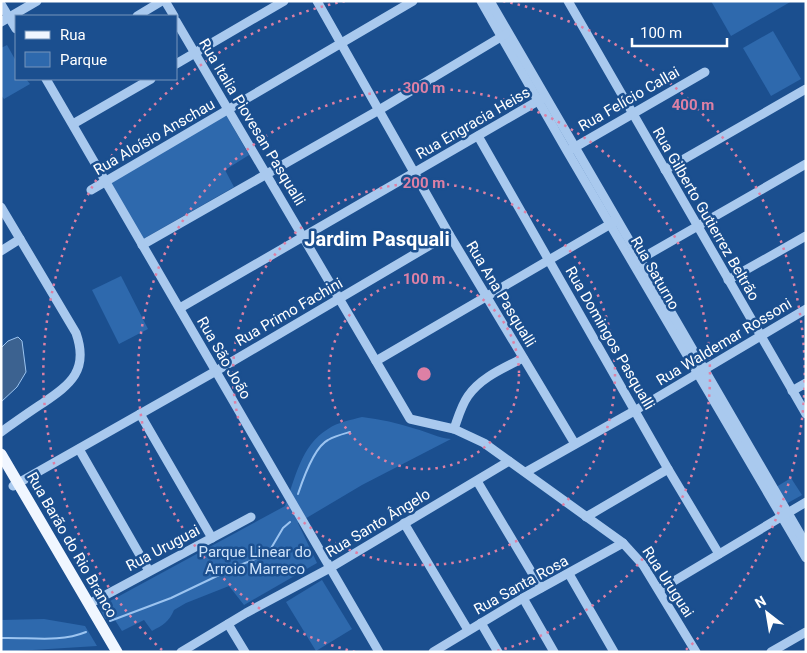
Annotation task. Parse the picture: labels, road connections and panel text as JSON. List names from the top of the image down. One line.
{"streets":{"main road":["Rua Barão do Rio Branco"],"street":["Rua Felício Callai","Rua Italia Piovesan Pasqualli","Rua Engracia Heiss","Rua Aloísio Anschau","Rua Gilberto Gutierrez Beltrão","Rua Saturno","Rua Ana Pasqualli","Rua Primo Fachini","Rua Domingos Pasqualli","Rua Waldemar Rossoni","Rua São João","Rua Santo Ângelo","Rua Uruguai","Rua Santa Rosa"]},"crossings":[["Rua Felício Callai","Rua Gilberto Gutierrez Beltrão"],["Rua Felício Callai","Rua Saturno"],["Rua Italia Piovesan Pasqualli","Rua Engracia Heiss"],["Rua Italia Piovesan Pasqualli","Rua Aloísio Anschau"],["Rua Italia Piovesan Pasqualli","Rua Primo Fachini"],["Rua Italia Piovesan Pasqualli","Rua Uruguai"],["Rua Engracia Heiss","Rua Saturno"],["Rua Engracia Heiss","Rua Ana Pasqualli"],["Rua Engracia Heiss","Rua Domingos Pasqualli"],["Rua Engracia Heiss","Rua São João"],["Rua Aloísio Anschau","Rua Ana Pasqualli"],["Rua Aloísio Anschau","Rua São João"],["Rua Gilberto Gutierrez Beltrão","Rua Waldemar Rossoni"],["Rua Saturno","Rua Waldemar Rossoni"],["Rua Ana Pasqualli","Rua Primo Fachini"],["Rua Ana Pasqualli","Rua Waldemar Rossoni"],["Rua Primo Fachini","Rua São João"],["Rua Primo Fachini","Rua Barão do Rio Branco"],["Rua Domingos Pasqualli","Rua Waldemar Rossoni"],["Rua Waldemar Rossoni","Rua Uruguai"],["Rua São João","Rua Santo Ângelo"],["Rua Santo Ângelo","Rua Uruguai"],["Rua Barão do Rio Branco","Rua Uruguai"],["Rua Uruguai","Rua Santa Rosa"]],"districts":["Jardim Pasquali"],"parks":["Parque Linear do Arroio Marreco"],"legend":["Rua","Parque"],"scale_bar":"100 m","north":"top left","rings":["300 m","400 m","200 m","100 m"]}
